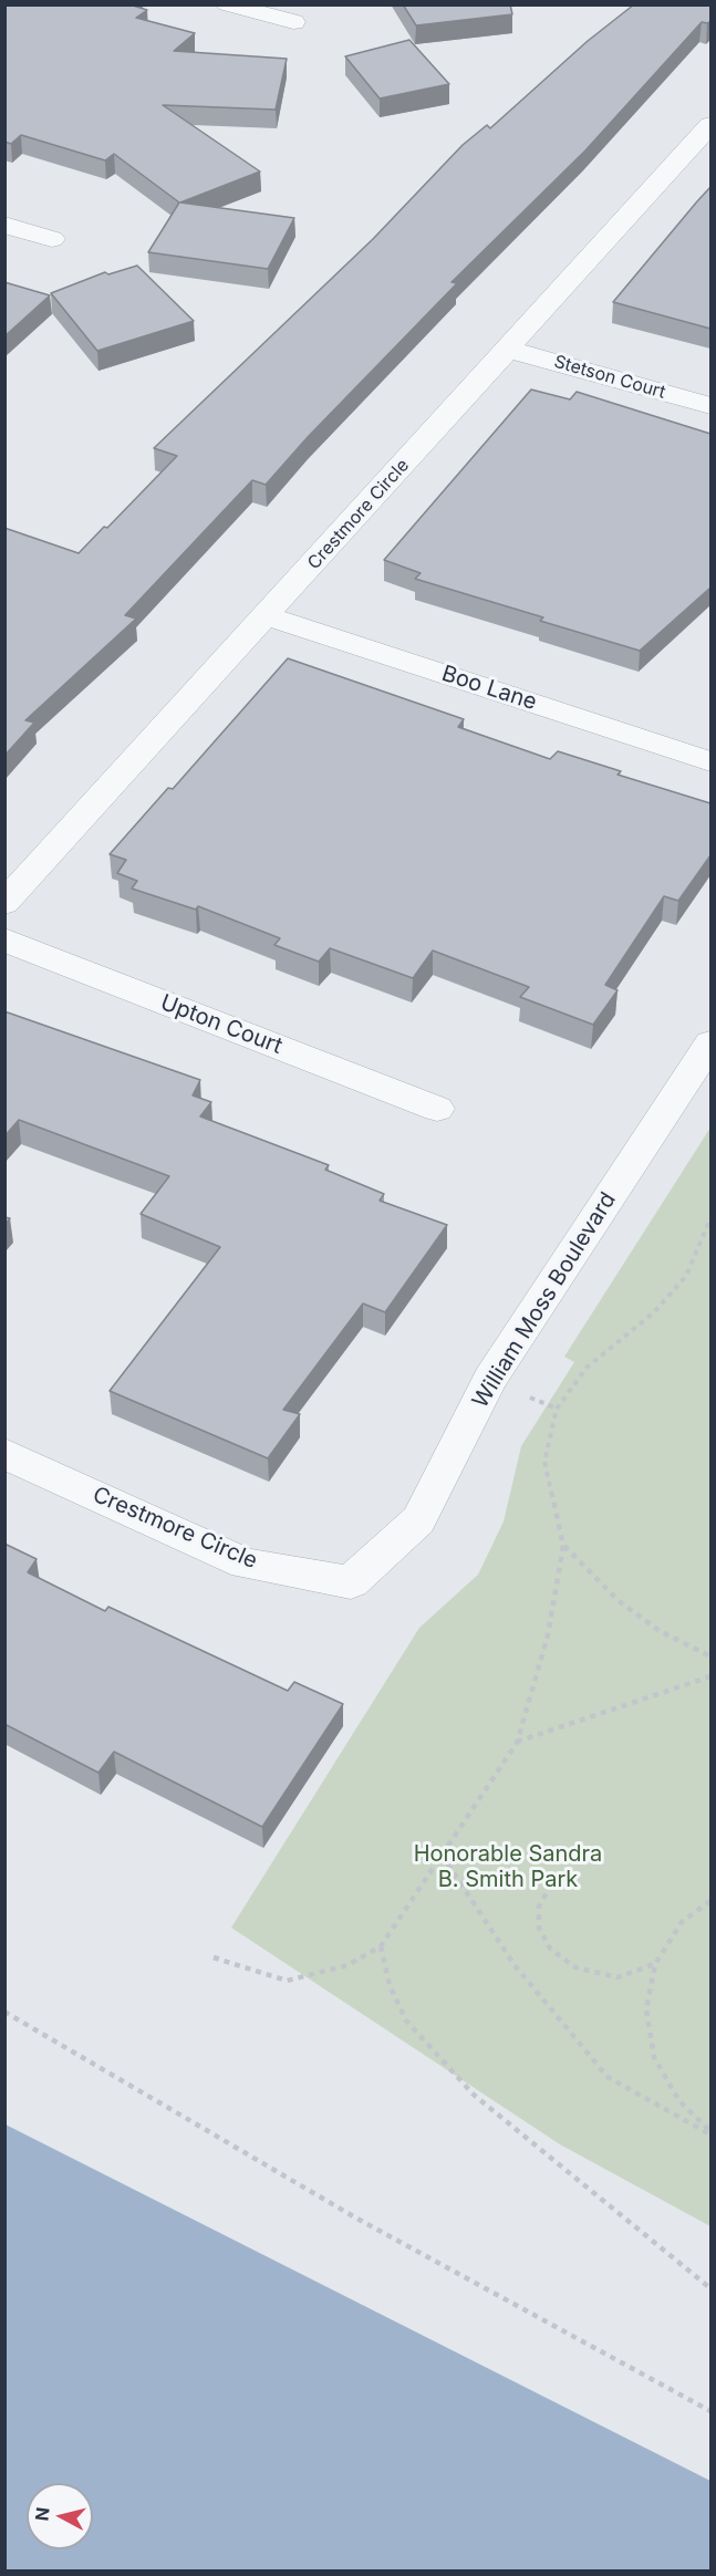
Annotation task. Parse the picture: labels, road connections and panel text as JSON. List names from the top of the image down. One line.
{"streets":{"street":["Stetson Court","Crestmore Circle","Boo Lane","Upton Court","William Moss Boulevard"]},"crossings":[["Stetson Court","Crestmore Circle"],["Crestmore Circle","Boo Lane"],["Crestmore Circle","William Moss Boulevard"]],"parks":["Honorable Sandra B. Smith Park"],"north":"left"}
